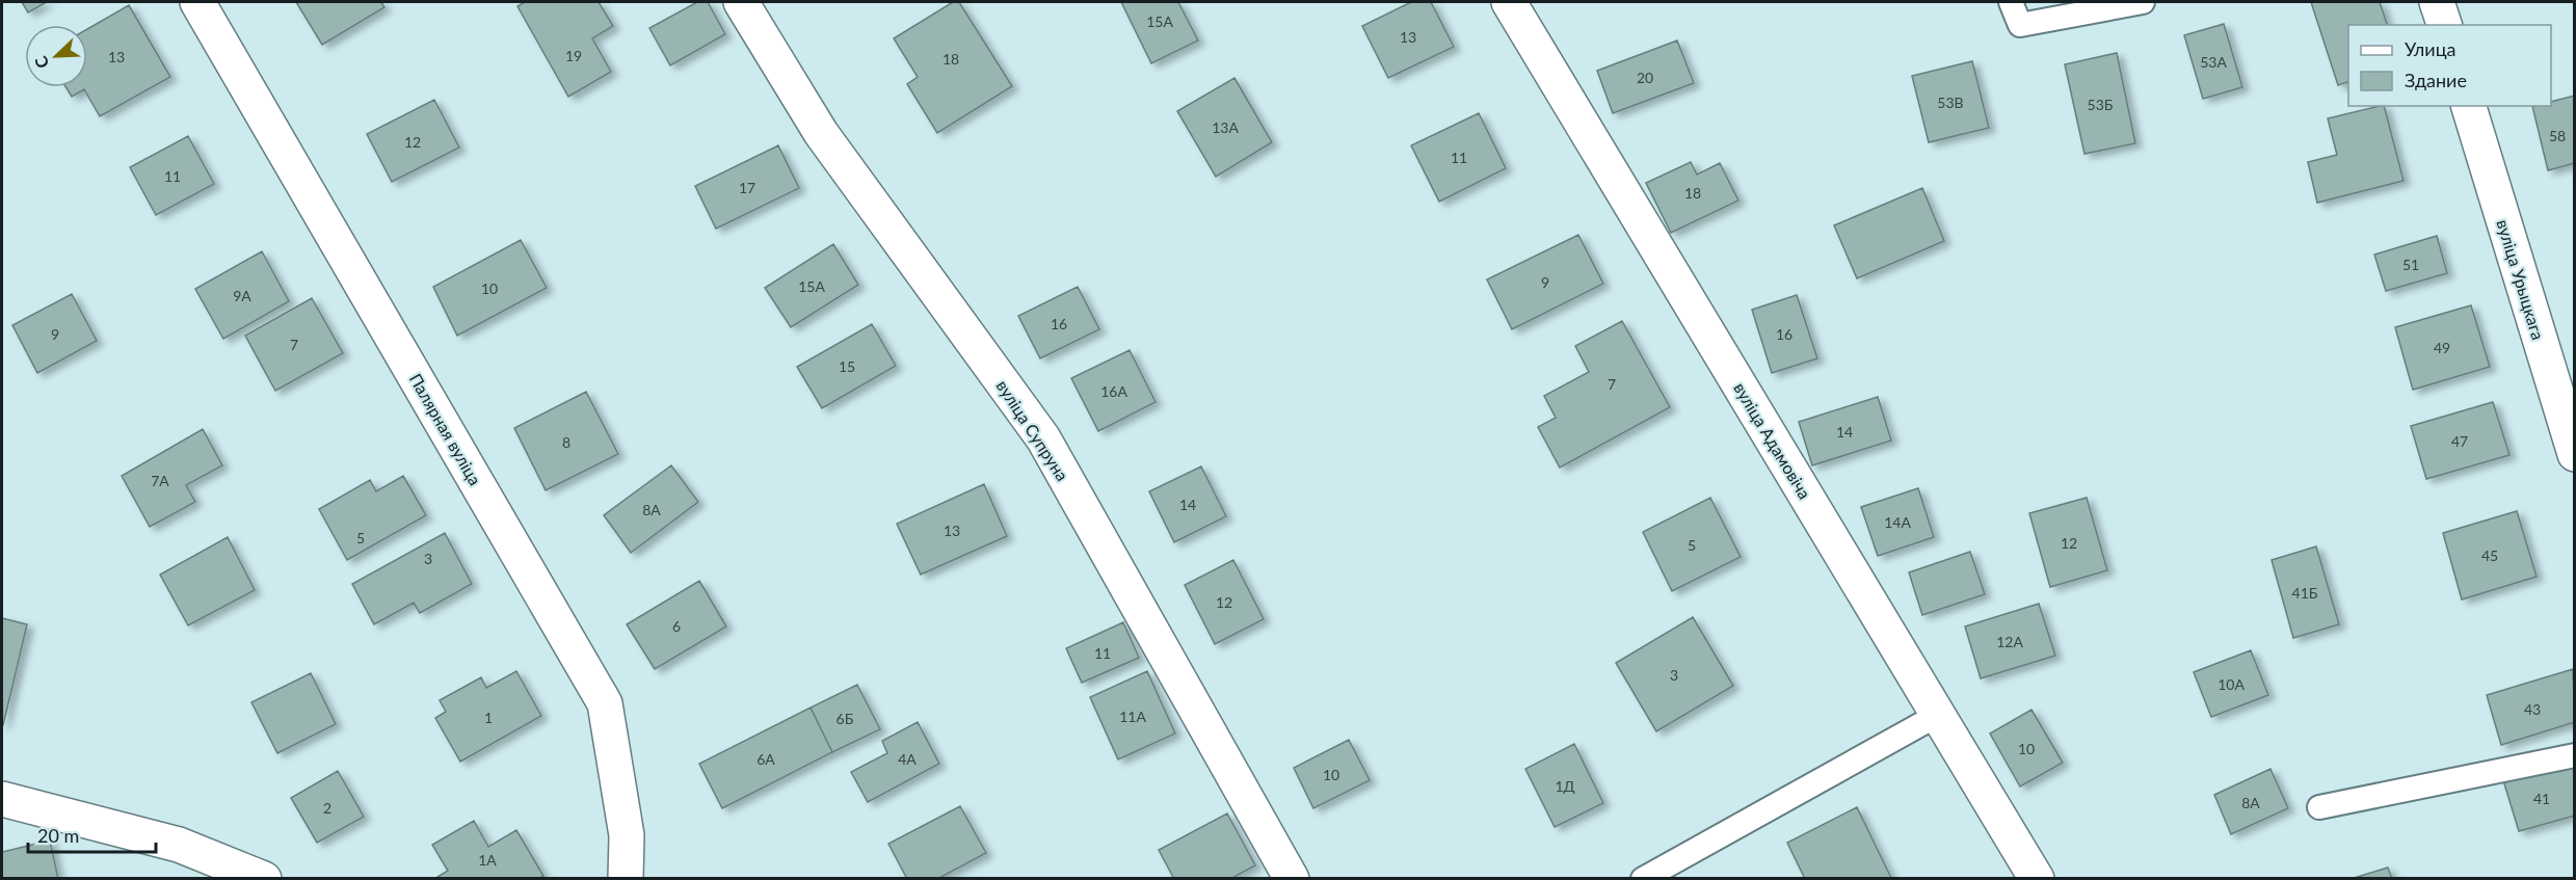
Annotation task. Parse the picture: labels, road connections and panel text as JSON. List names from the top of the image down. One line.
{"streets":{"street":["вуліца Урыцкага","Палярная вуліца","вуліца Супруна","вуліца Адамовіча"]},"house_numbers":["15А","13","19","13","18","53А","20","53В","53Б","13А","58","12","11","11","17","18","51","9","15А","10","9А","16","9","16","7","49","15","7","16А","14","47","8","7А","14","8А","14А","13","5","12","5","45","3","41Б","12","6","12А","11","3","10А","43","11А","1","6Б","10","6А","4А","10","1Д","41","8А","2","1А"],"legend":["Улица","Здание"],"scale_bar":"20 m","north":"bottom left"}
